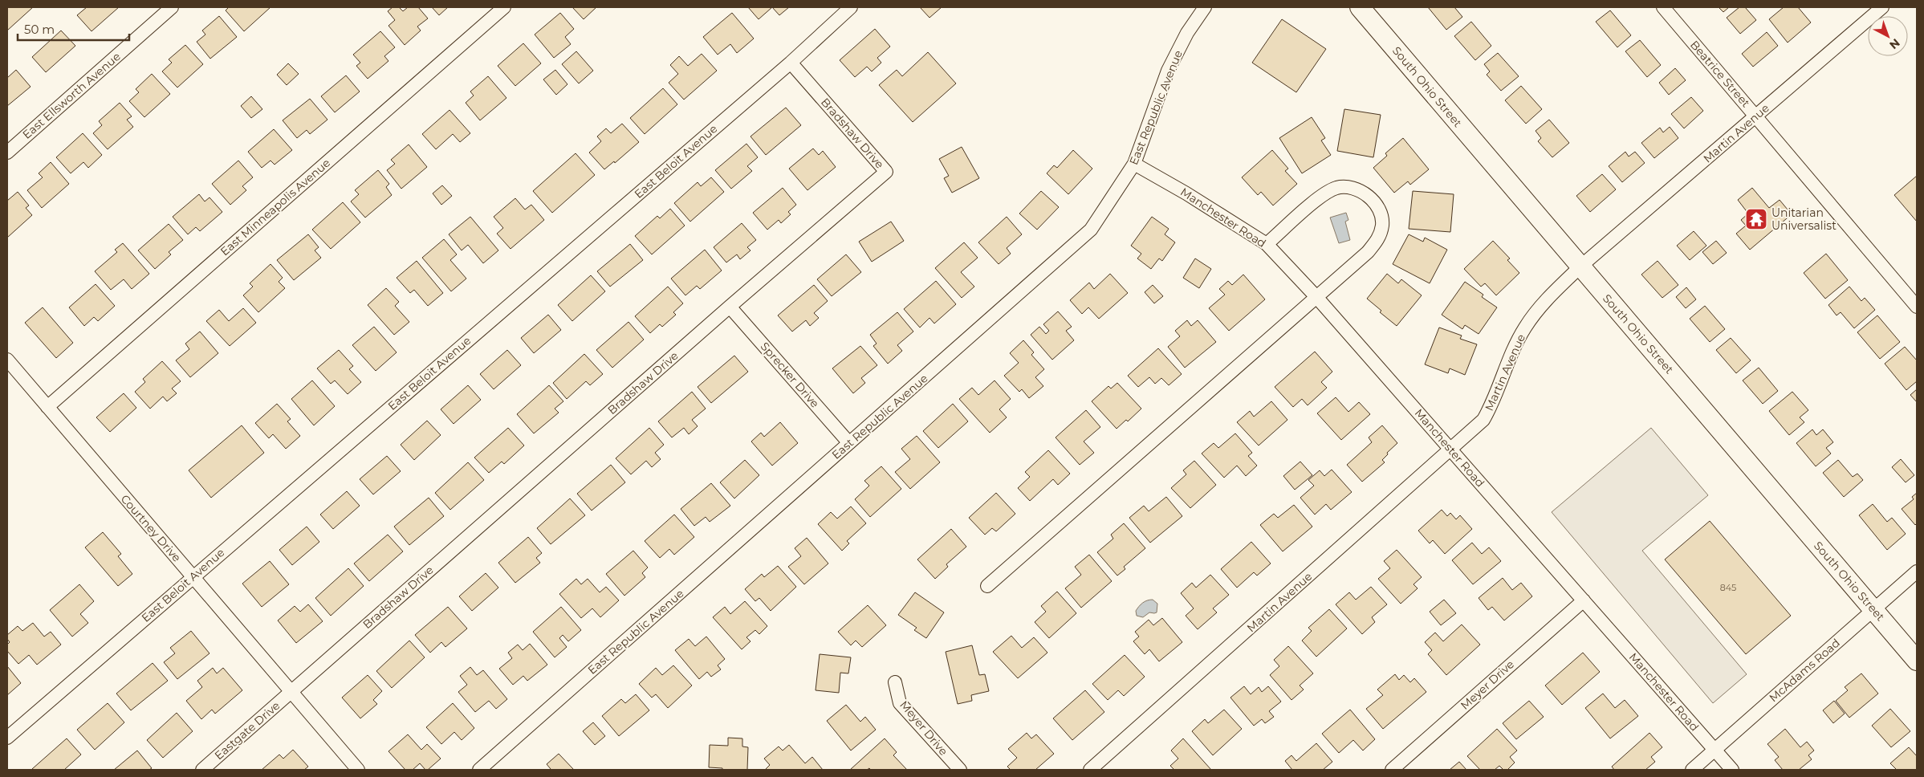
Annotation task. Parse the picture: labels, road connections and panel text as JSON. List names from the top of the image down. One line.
{"streets":{"main road":["South Ohio Street"],"street":["Beatrice Street","East Ellsworth Avenue","East Republic Avenue","Bradshaw Drive","Martin Avenue","East Beloit Avenue","East Minneapolis Avenue","Manchester Road","Sprecker Drive","Courtney Drive","McAdams Road","Meyer Drive","Eastgate Drive"]},"crossings":[["Beatrice Street","Martin Avenue"],["South Ohio Street","Martin Avenue"],["South Ohio Street","McAdams Road"],["East Republic Avenue","Manchester Road"],["East Republic Avenue","Sprecker Drive"],["Bradshaw Drive","East Beloit Avenue"],["Bradshaw Drive","Sprecker Drive"],["Bradshaw Drive","Courtney Drive"],["Bradshaw Drive","Eastgate Drive"],["Martin Avenue","Manchester Road"],["East Beloit Avenue","Courtney Drive"],["East Minneapolis Avenue","Courtney Drive"],["Manchester Road","McAdams Road"],["Manchester Road","Meyer Drive"],["Courtney Drive","Eastgate Drive"]],"places":{"temple":["Unitarian Universalist"]},"house_numbers":["845"],"scale_bar":"50 m","north":"bottom right"}
